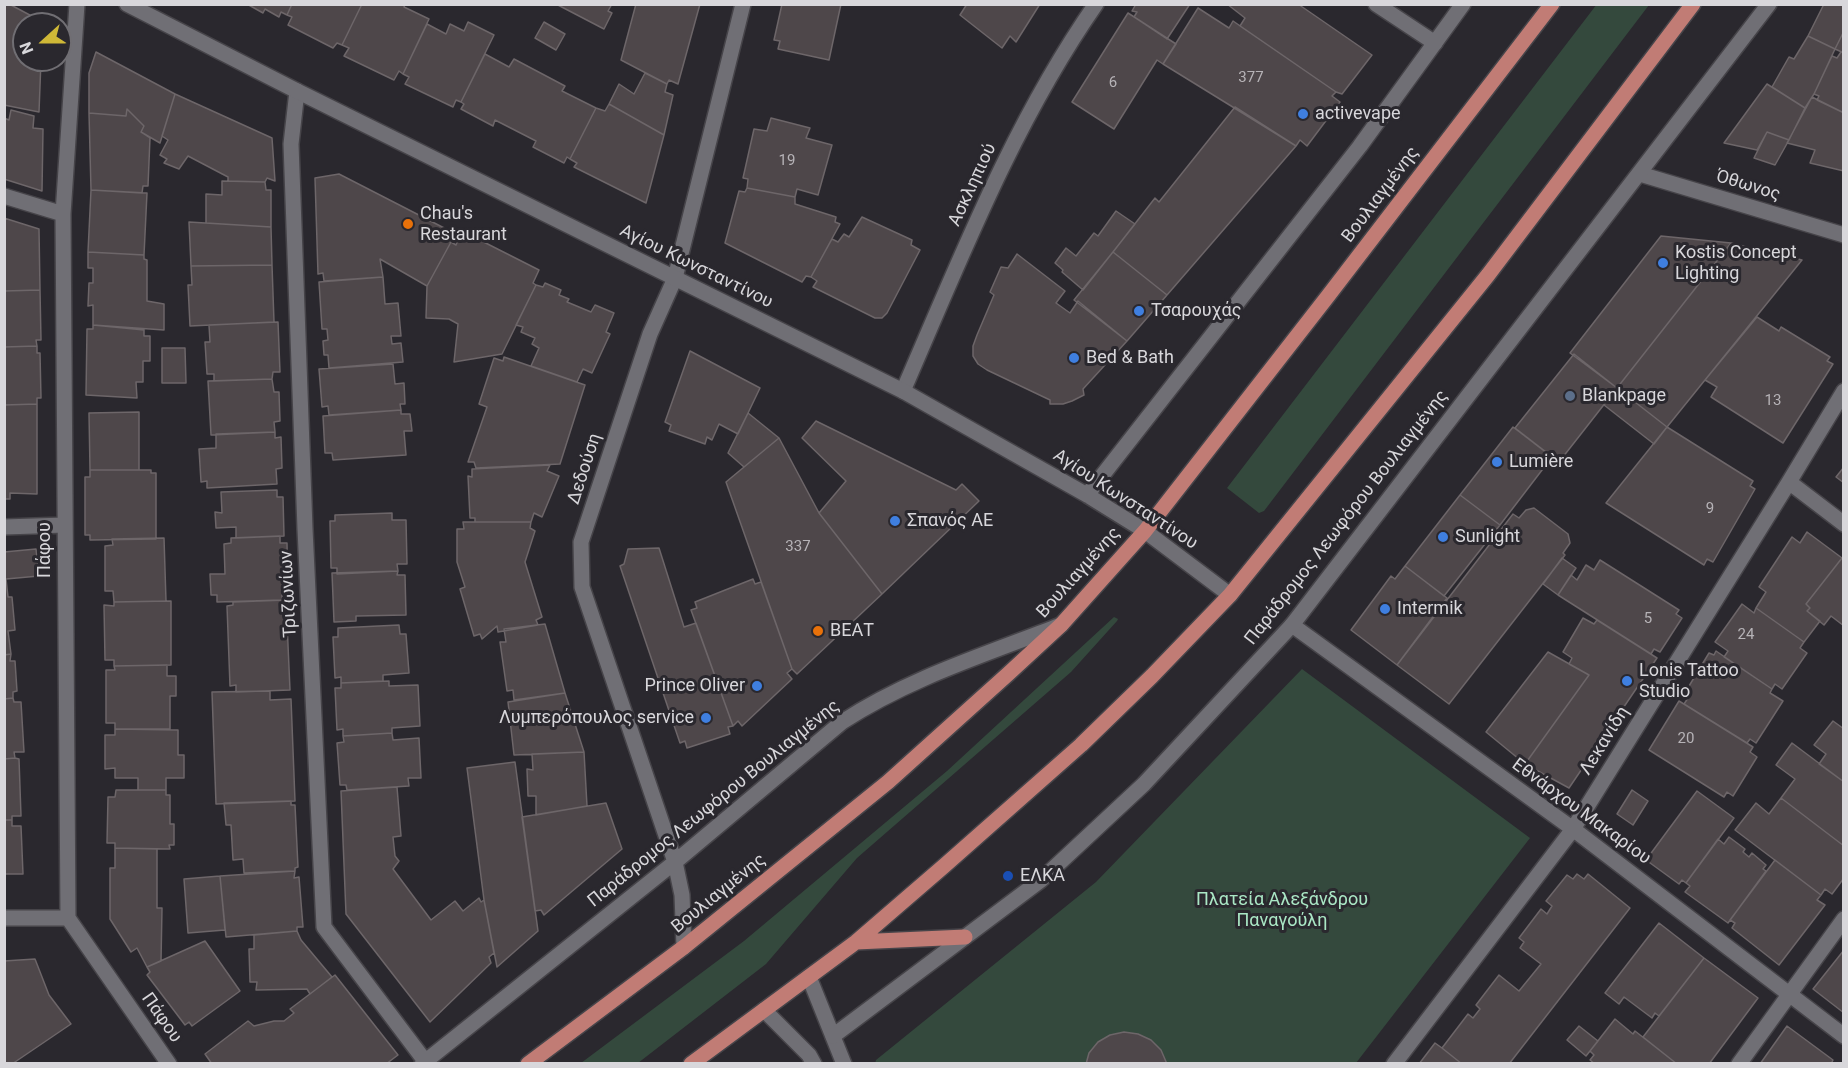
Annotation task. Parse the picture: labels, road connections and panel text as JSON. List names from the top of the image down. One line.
{"streets":{"main road":["Βουλιαγμένης"],"street":["Ασκληπιού","Όθωνος","Αγίου Κωνσταντίνου","Δεδούση","Παράδρομος Λεωφόρου Βουλιαγμένης","Πάφου","Τριζωνίων","Λεκανίδη","Εθνάρχου Μακαρίου"]},"crossings":[["Ασκληπιού","Αγίου Κωνσταντίνου"],["Όθωνος","Παράδρομος Λεωφόρου Βουλιαγμένης"],["Βουλιαγμένης","Αγίου Κωνσταντίνου"],["Βουλιαγμένης","Δεδούση"],["Βουλιαγμένης","Παράδρομος Λεωφόρου Βουλιαγμένης"],["Αγίου Κωνσταντίνου","Δεδούση"],["Αγίου Κωνσταντίνου","Τριζωνίων"],["Δεδούση","Παράδρομος Λεωφόρου Βουλιαγμένης"],["Παράδρομος Λεωφόρου Βουλιαγμένης","Τριζωνίων"],["Παράδρομος Λεωφόρου Βουλιαγμένης","Εθνάρχου Μακαρίου"],["Λεκανίδη","Εθνάρχου Μακαρίου"]],"parks":["Πλατεία Αλεξάνδρου Παναγούλη"],"places":["activevape","Chau's Restaurant","Kostis Concept Lighting","Τσαρουχάς","Bed & Bath","Blankpage","Lumière","Σπανός ΑΕ","Sunlight","Intermik","ΒΕΑΤ","Lonis Tattoo Studio","Prince Oliver","Λυμπερόπουλος service","ΕΛΚΑ"],"house_numbers":["377","6","19","13","9","337","5","24","20"],"north":"left"}
